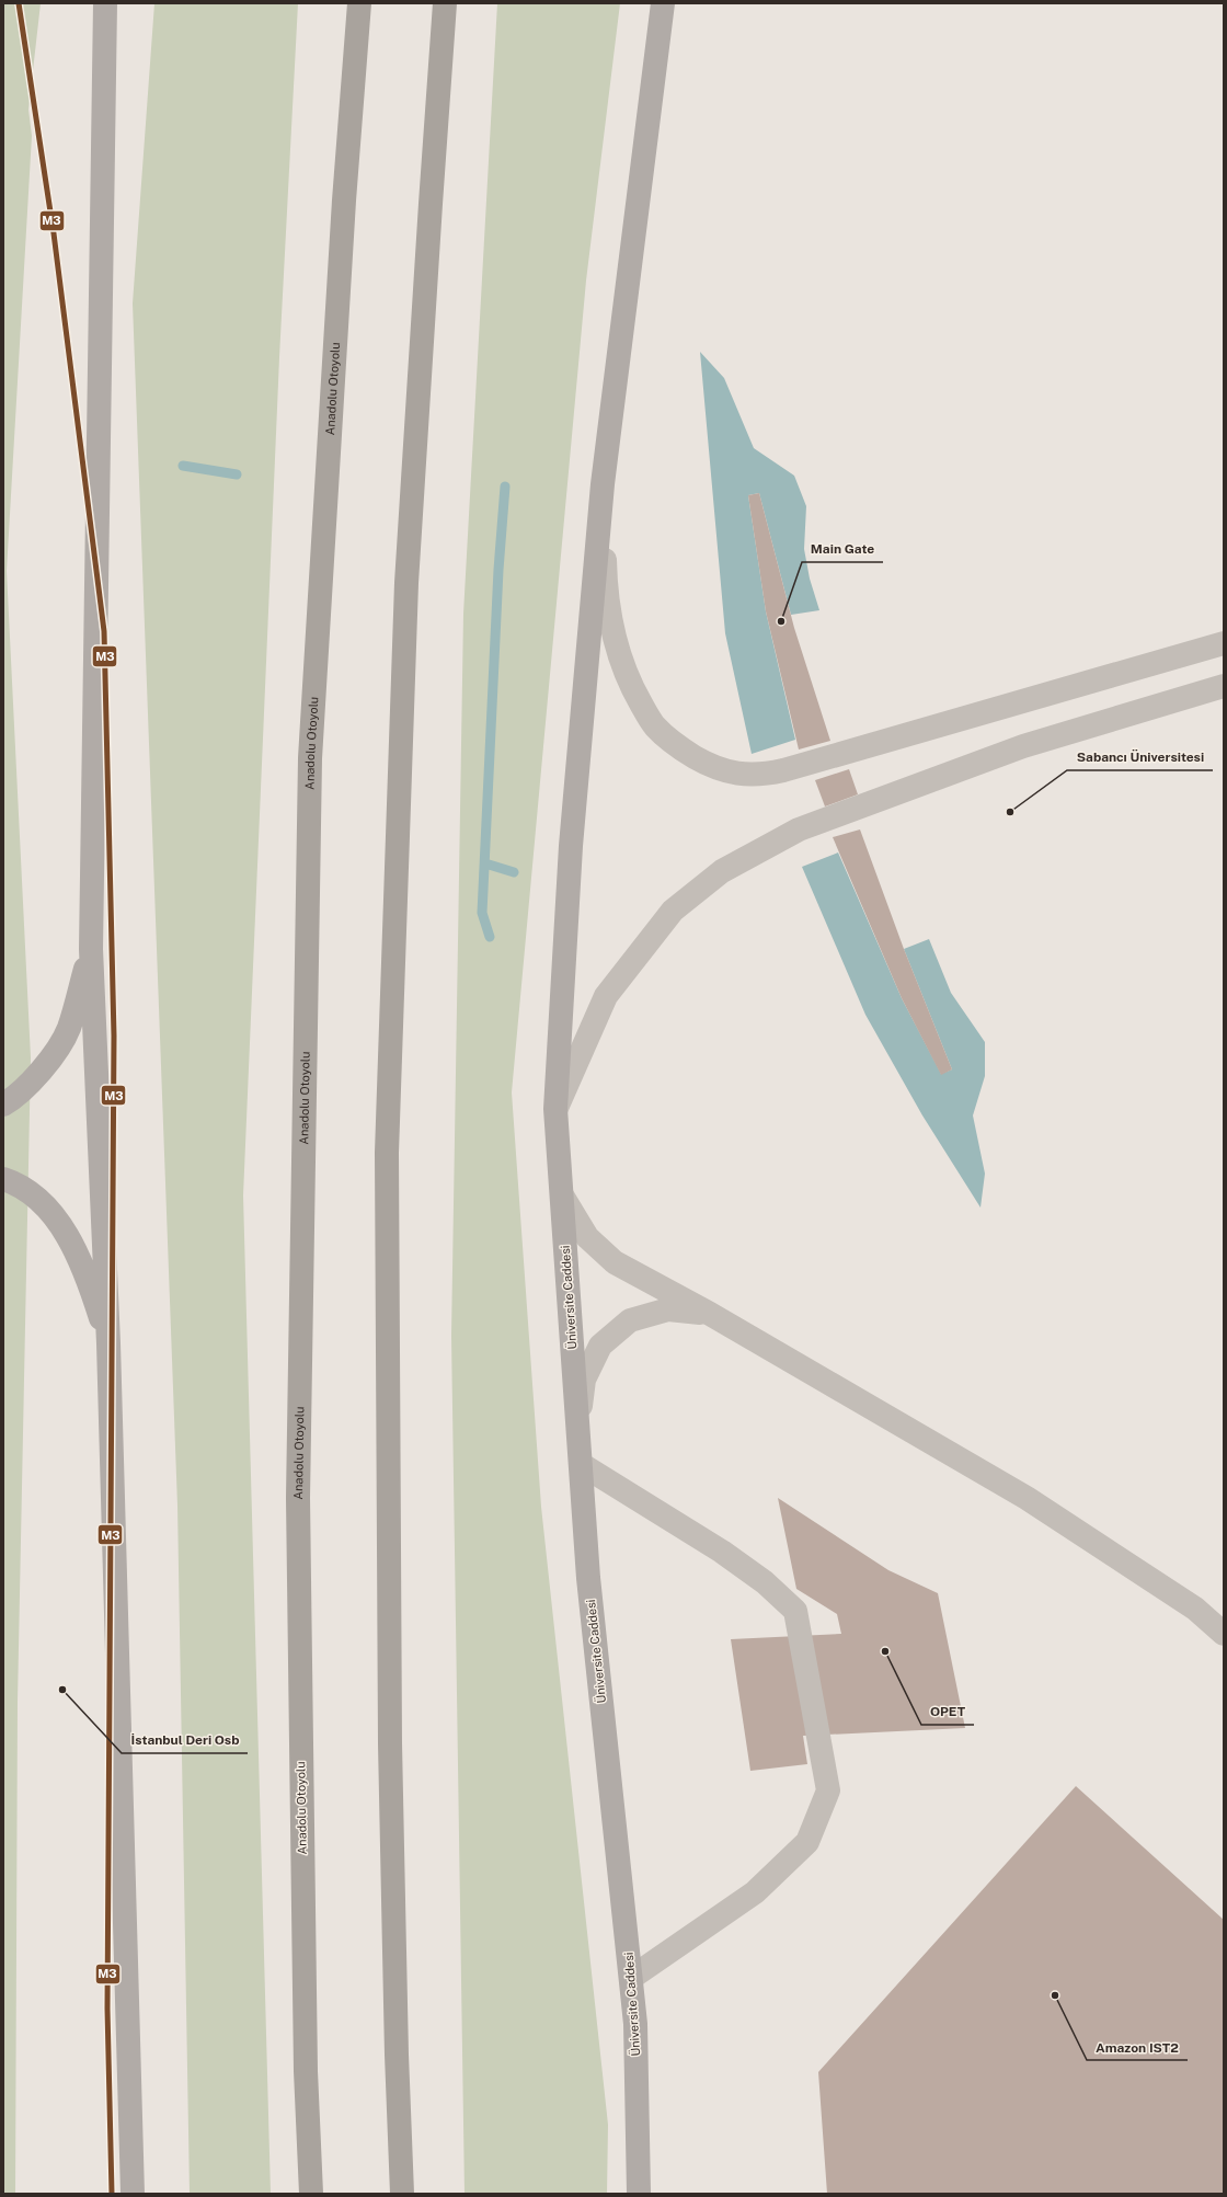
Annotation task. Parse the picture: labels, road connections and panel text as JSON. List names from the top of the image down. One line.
{"streets":{"highway":["Anadolu Otoyolu"],"main road":["Üniversite Caddesi"]},"places":["Main Gate","Sabancı Üniversitesi","OPET","İstanbul Deri Osb","Amazon IST2"],"lines":["transit line M3"]}
